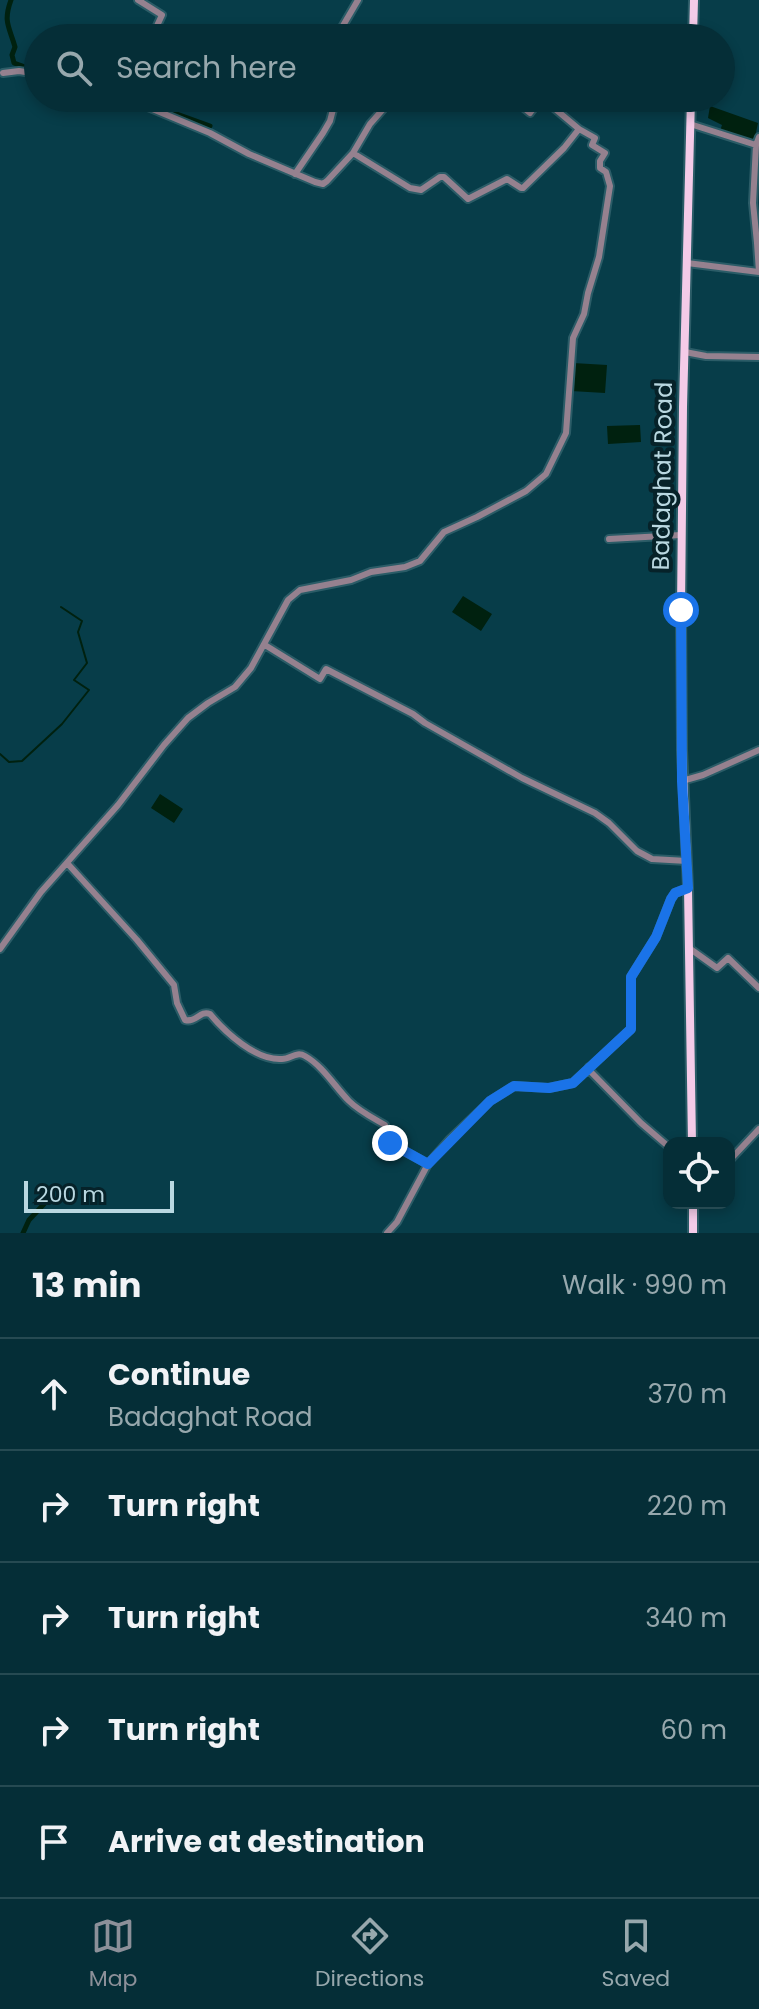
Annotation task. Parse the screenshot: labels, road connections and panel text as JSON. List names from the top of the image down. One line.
{"streets":{"main road":["Badaghat Road"]},"scale_bar":"200 m","page":{"search":"Search here","scale":"200 m","heading":["13 min","Walk · 990 m"],"list":[["Continue","Badaghat Road","370 m"],["Turn right","220 m"],["Turn right","340 m"],["Turn right","60 m"],"Arrive at destination"],"nav":["Map","Directions","Saved"]}}
